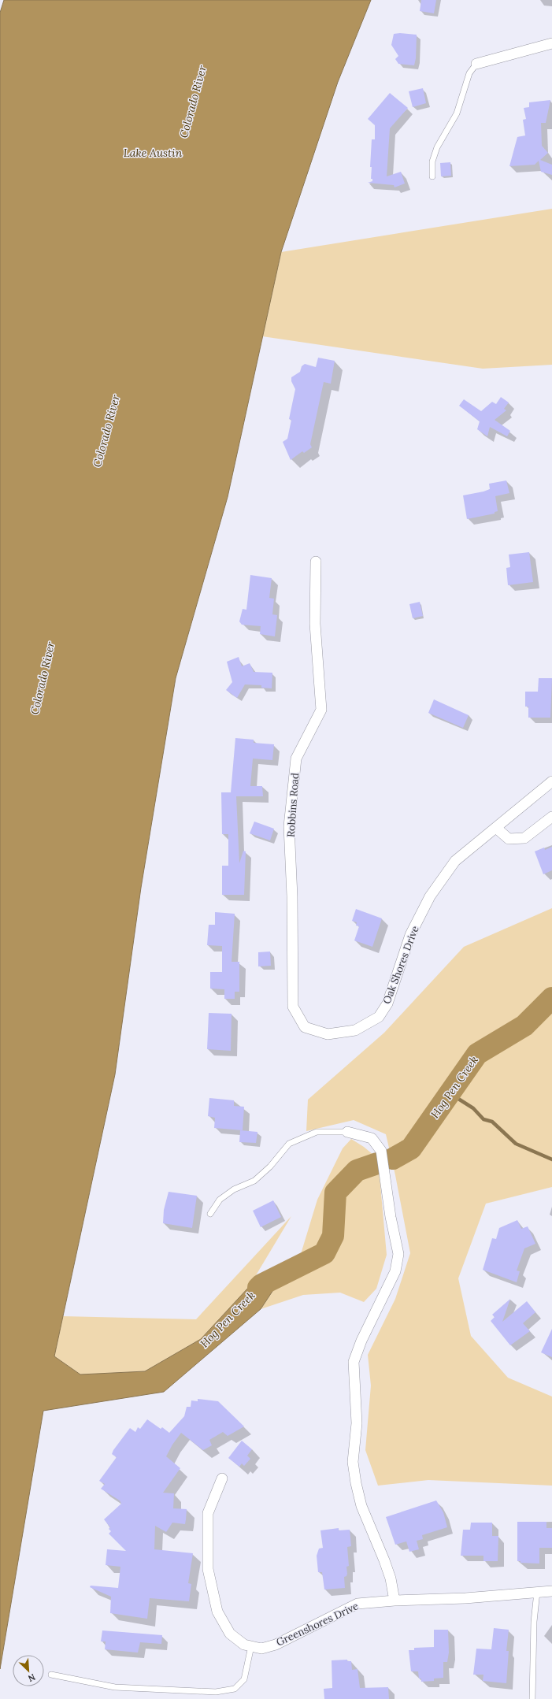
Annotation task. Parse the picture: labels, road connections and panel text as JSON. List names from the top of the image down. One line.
{"streets":{"street":["Robbins Road","Oak Shores Drive","Greenshores Drive"]},"crossings":[["Robbins Road","Oak Shores Drive"]],"water":["Colorado River","Lake Austin","Hog Pen Creek"],"north":"bottom right"}
